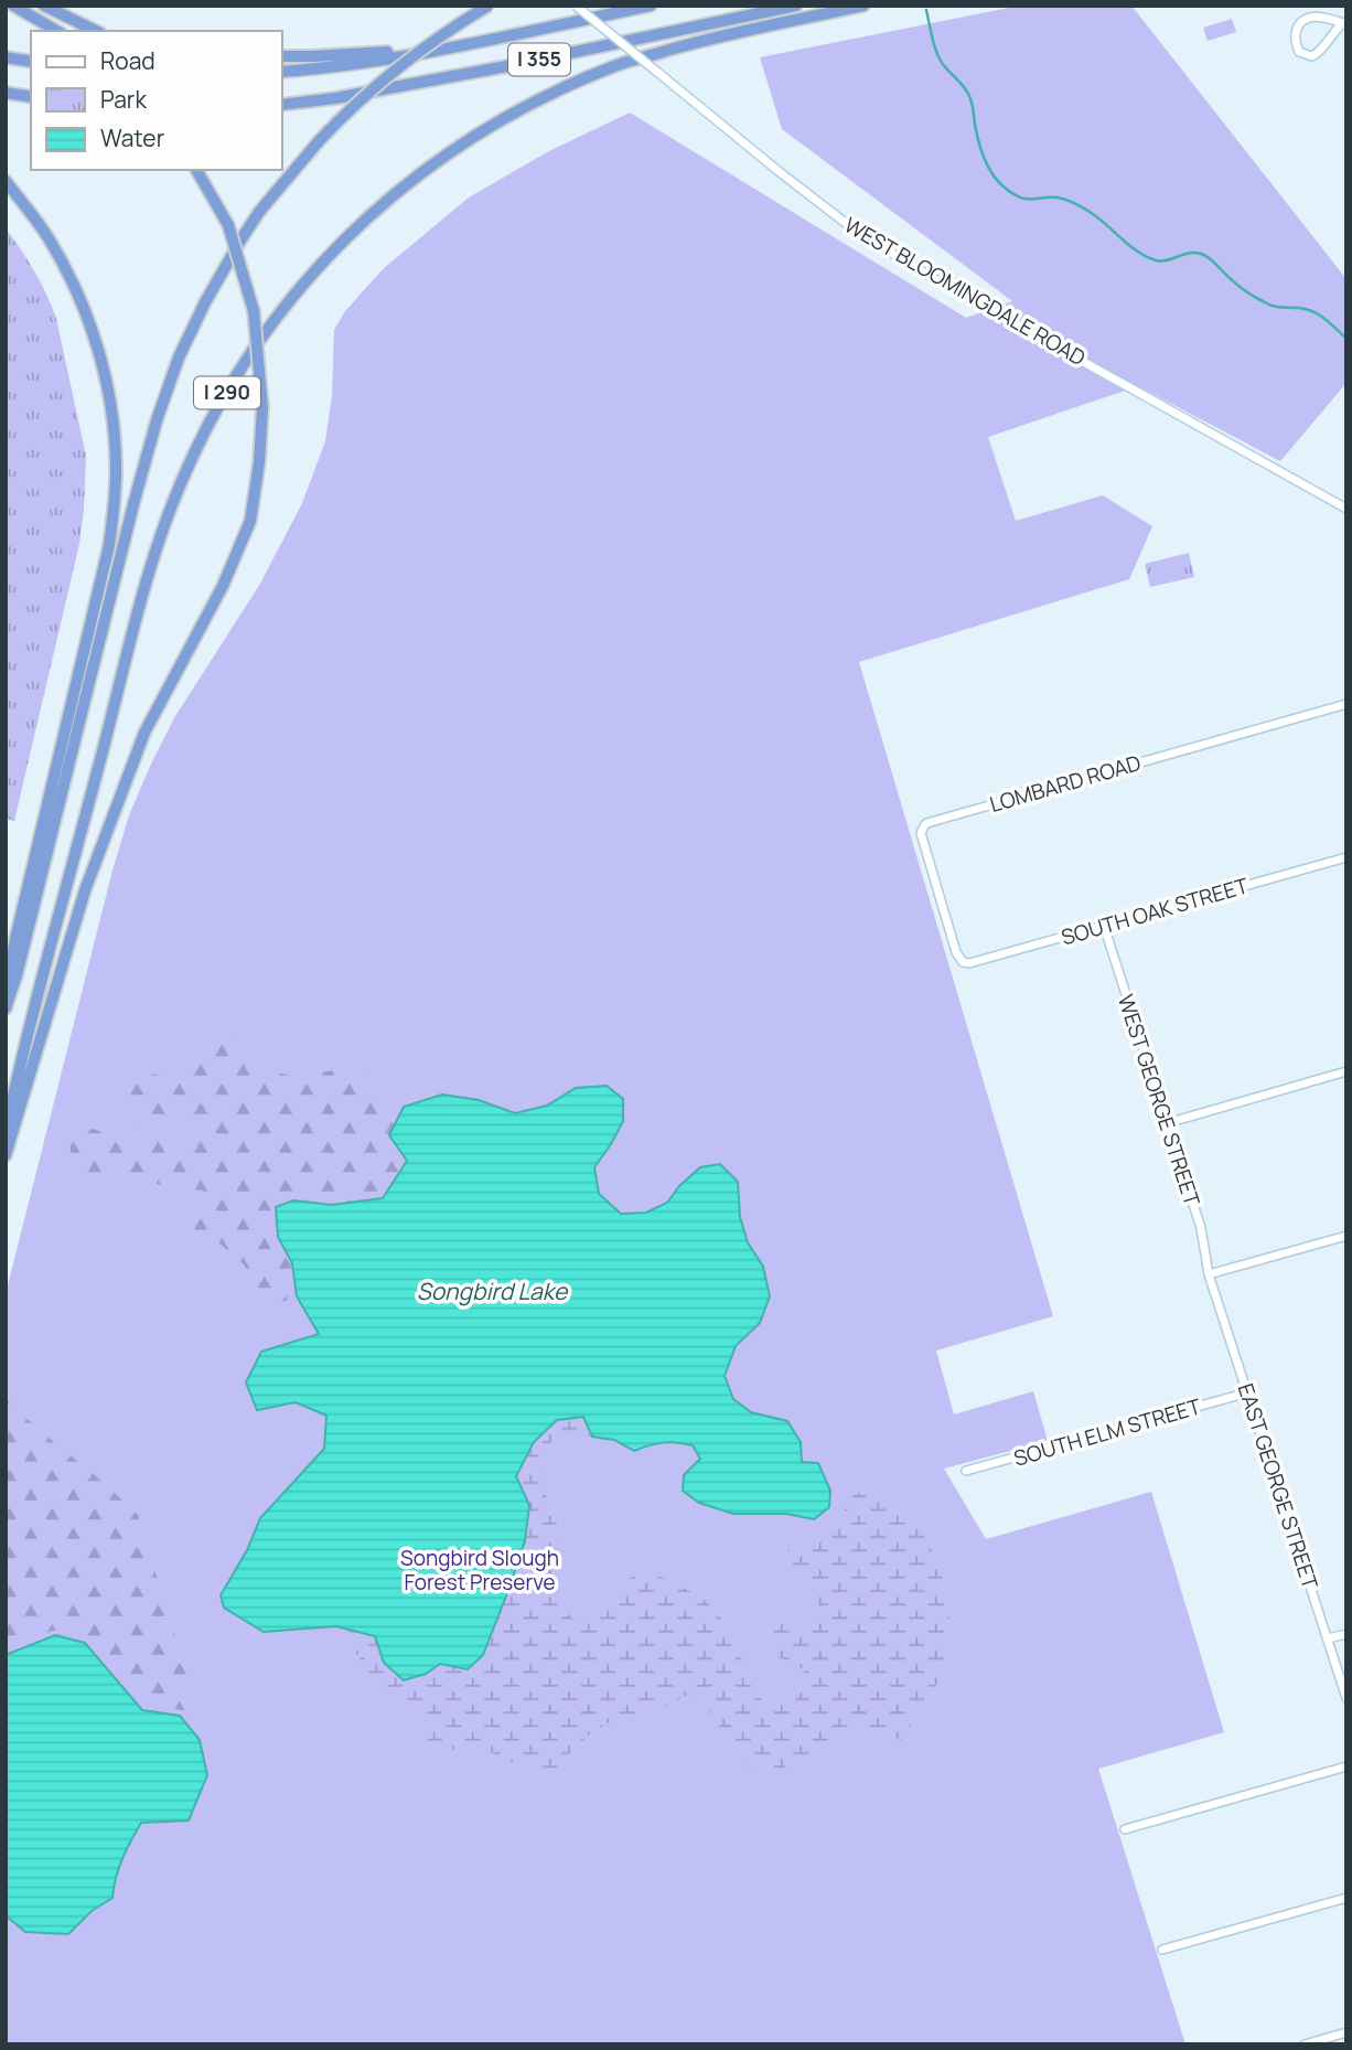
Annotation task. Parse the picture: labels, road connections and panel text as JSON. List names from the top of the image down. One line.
{"streets":{"highway":["I 355","I 290"],"street":["WEST BLOOMINGDALE ROAD","LOMBARD ROAD","SOUTH OAK STREET","WEST GEORGE STREET","SOUTH ELM STREET","EAST GEORGE STREET"]},"crossings":[["LOMBARD ROAD","SOUTH OAK STREET"],["SOUTH OAK STREET","WEST GEORGE STREET"],["WEST GEORGE STREET","EAST GEORGE STREET"],["SOUTH ELM STREET","EAST GEORGE STREET"]],"water":["Songbird Lake"],"parks":["Songbird Slough Forest Preserve"],"legend":["Road","Park","Water"]}
